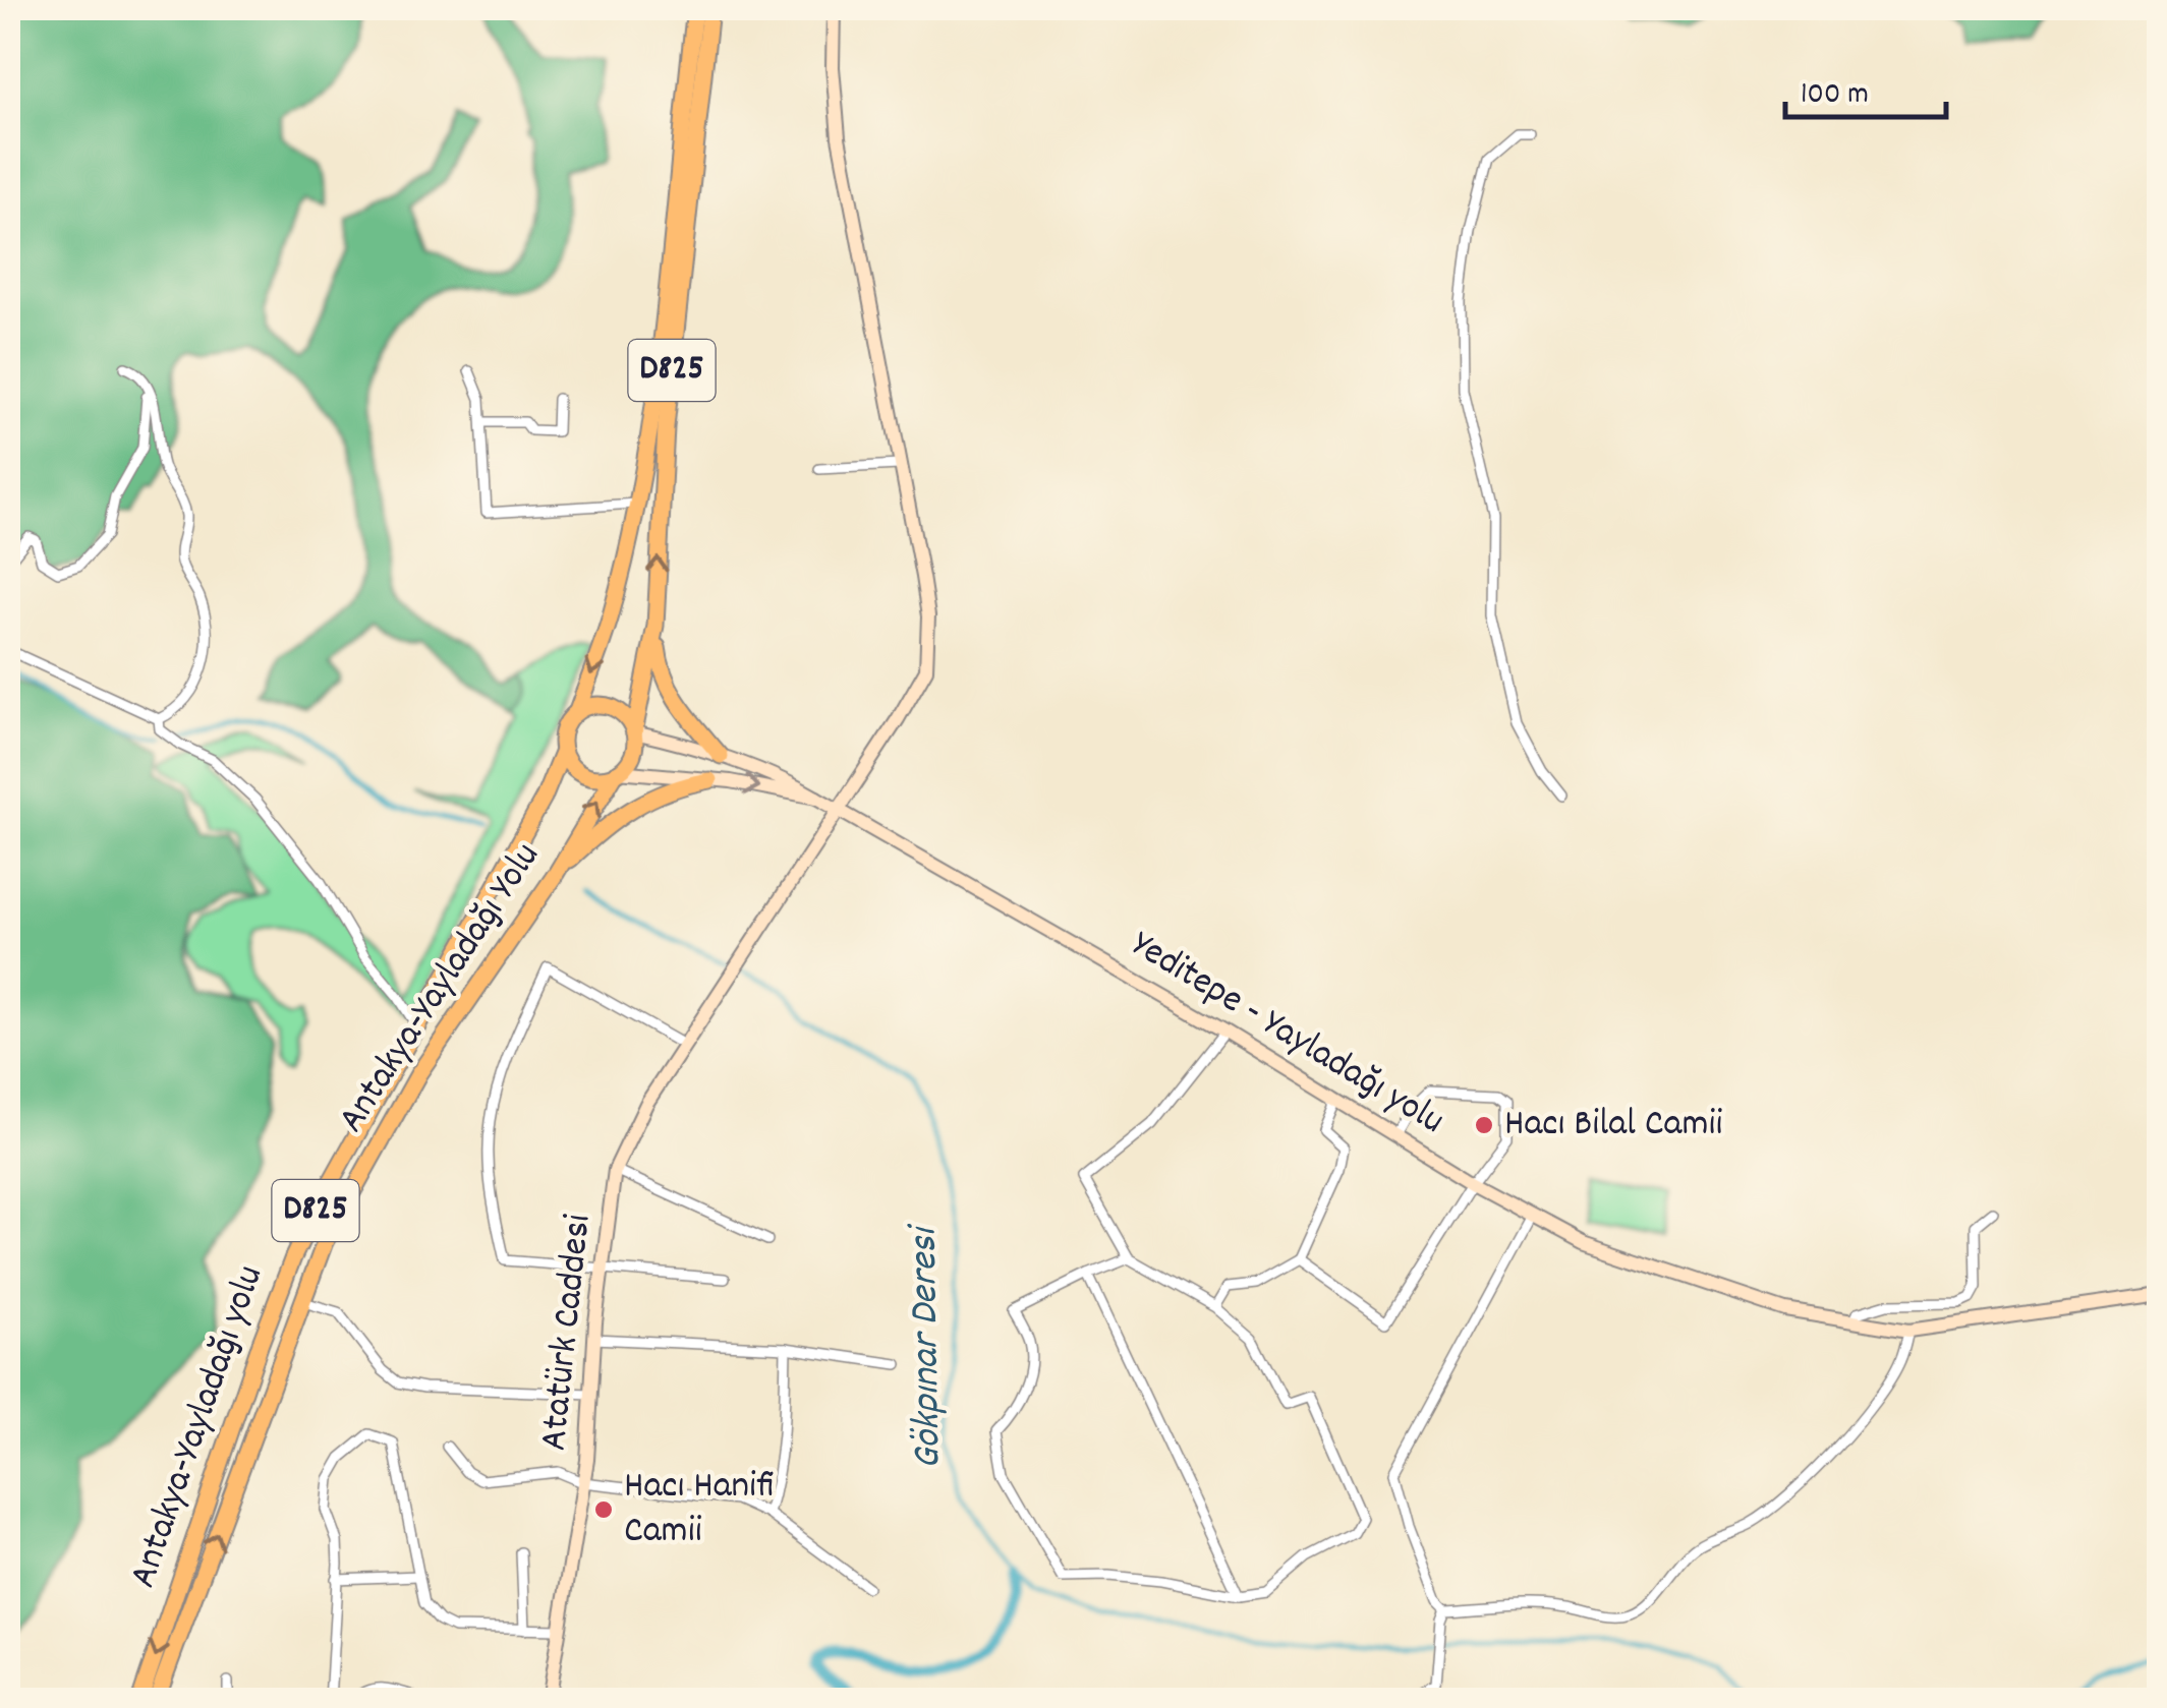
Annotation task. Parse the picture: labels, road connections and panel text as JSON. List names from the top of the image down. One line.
{"streets":{"highway":["D825","Antakya-Yayladağı Yolu","Antakya-Yayladağı yolu"],"main road":["Yeditepe - Yayladağı yolu","Atatürk Caddesi"]},"crossings":[["D825","Antakya-Yayladağı Yolu"],["D825","Yeditepe - Yayladağı yolu"],["D825","Antakya-Yayladağı yolu"],["Antakya-Yayladağı Yolu","Yeditepe - Yayladağı yolu"],["Antakya-Yayladağı Yolu","Antakya-Yayladağı yolu"],["Yeditepe - Yayladağı yolu","Atatürk Caddesi"],["Yeditepe - Yayladağı yolu","Antakya-Yayladağı yolu"]],"one_way":["Antakya-Yayladağı Yolu","Antakya-Yayladağı yolu"],"water":["Gökpınar Deresi"],"places":["Hacı Bilal Camii","Hacı Hanifi Camii"],"scale_bar":"100 m"}
